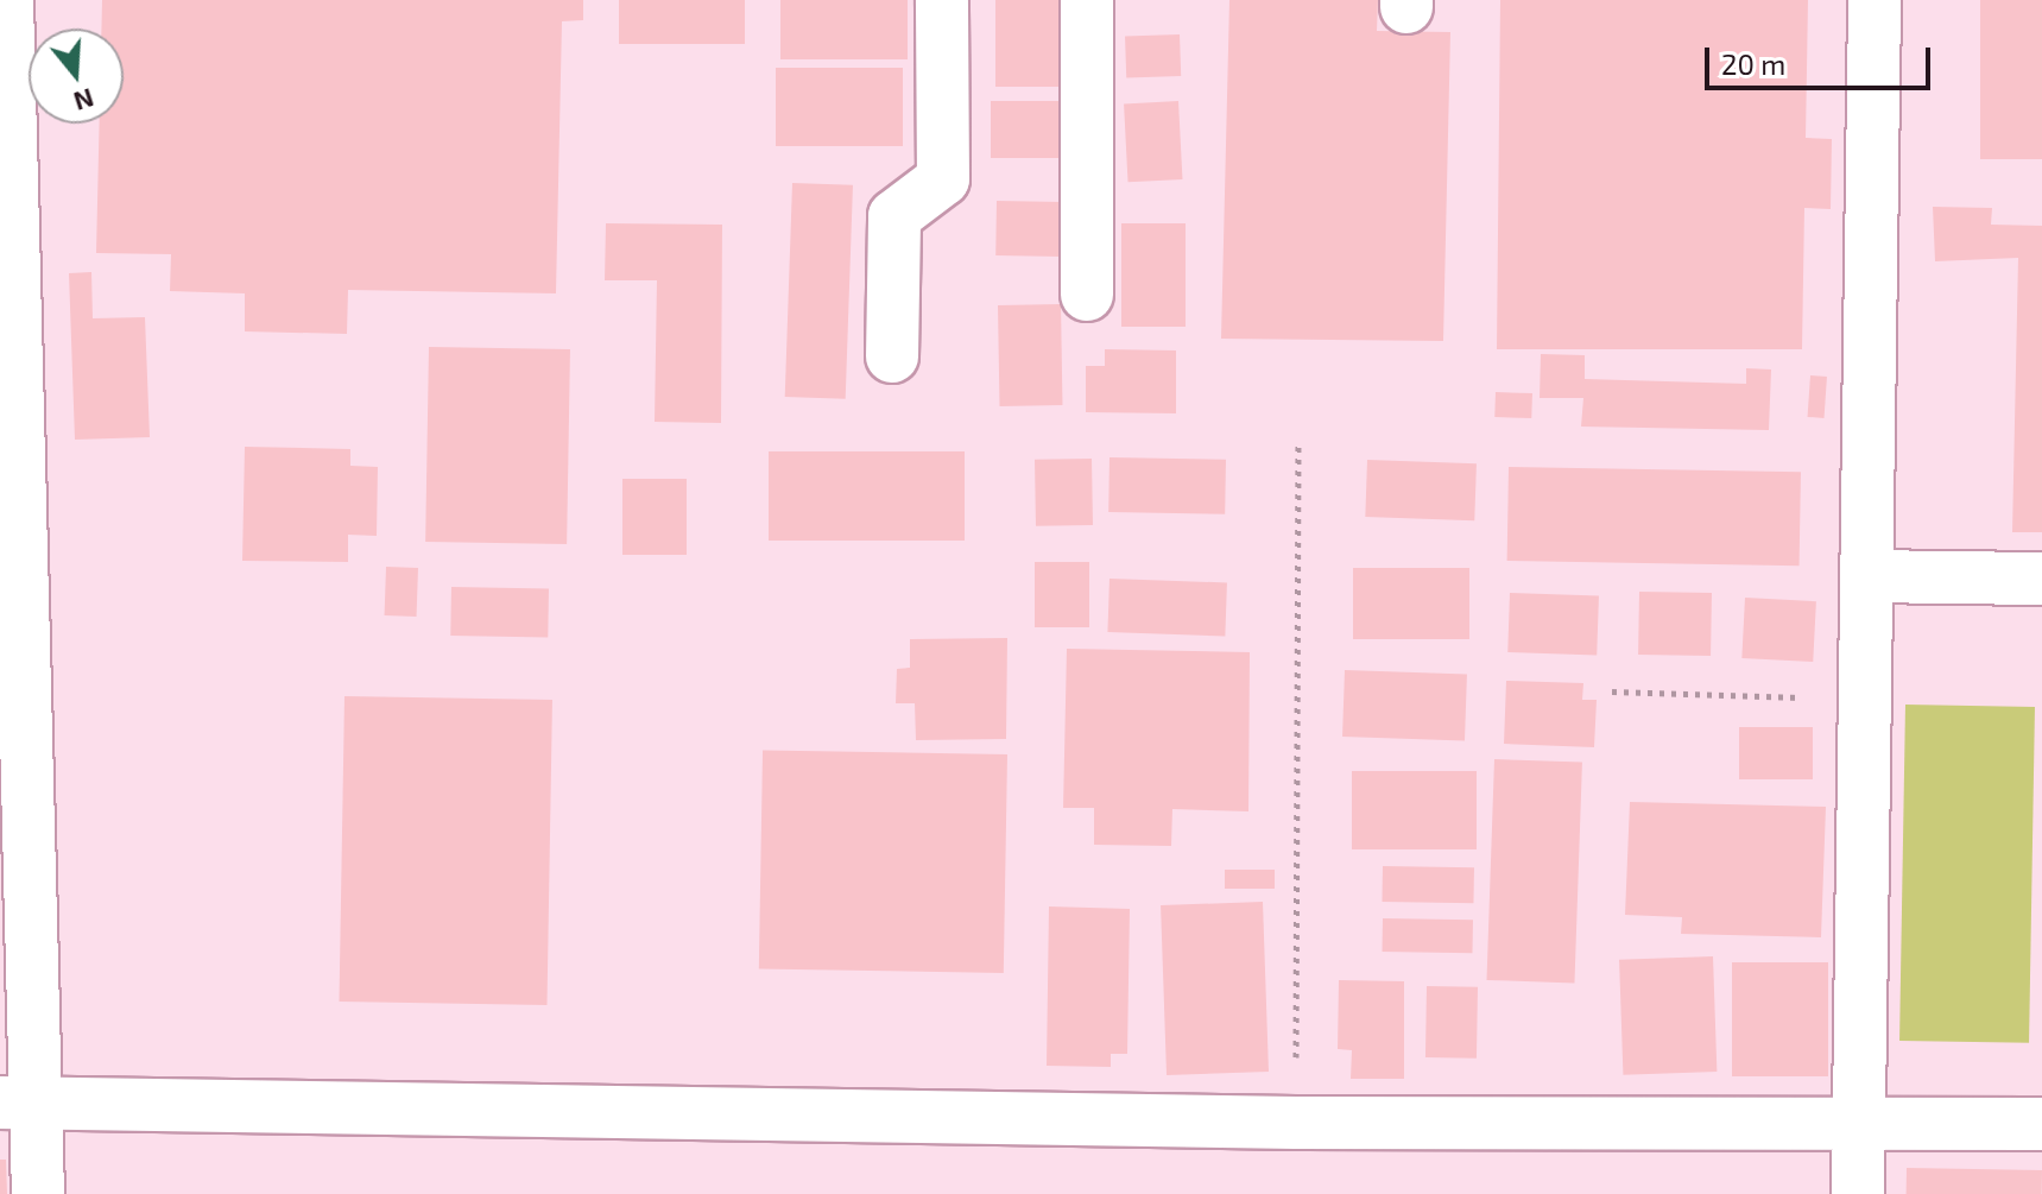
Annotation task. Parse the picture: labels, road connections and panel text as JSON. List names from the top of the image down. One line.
{"scale_bar":"20 m","north":"bottom"}
